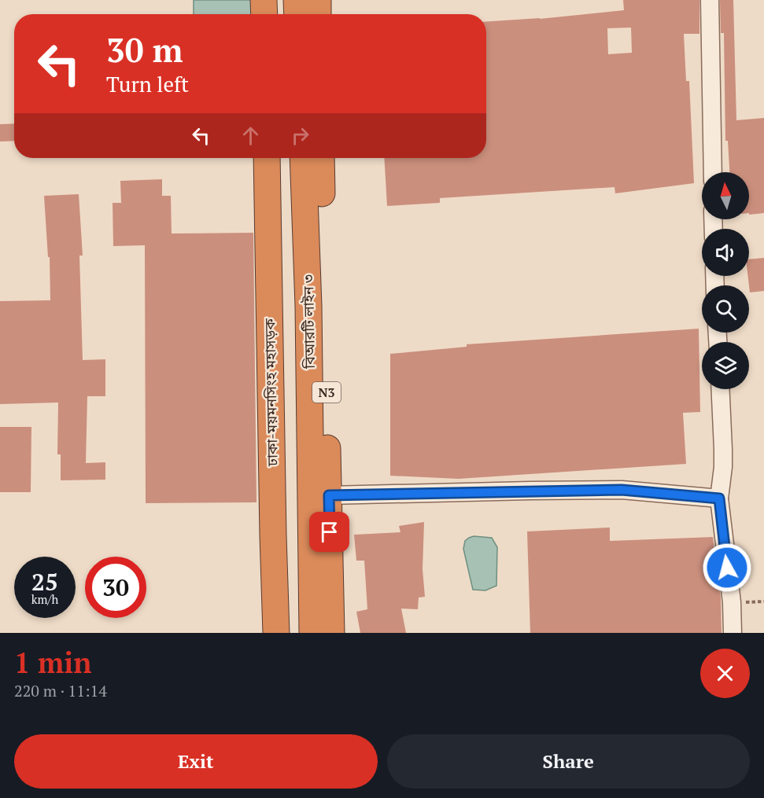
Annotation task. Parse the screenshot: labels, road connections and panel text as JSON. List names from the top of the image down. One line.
{"streets":{"highway":["বিআরটি লাইন ৩","ঢাকা-ময়মনসিংহ মহাসড়ক","N3"]},"north":"top","page":{"turn":["30 m","Turn left"],"speed":"25 km/h","limit":"30","heading":["1 min","220 m · 11:14"],"buttons":["Exit","Share"]}}
